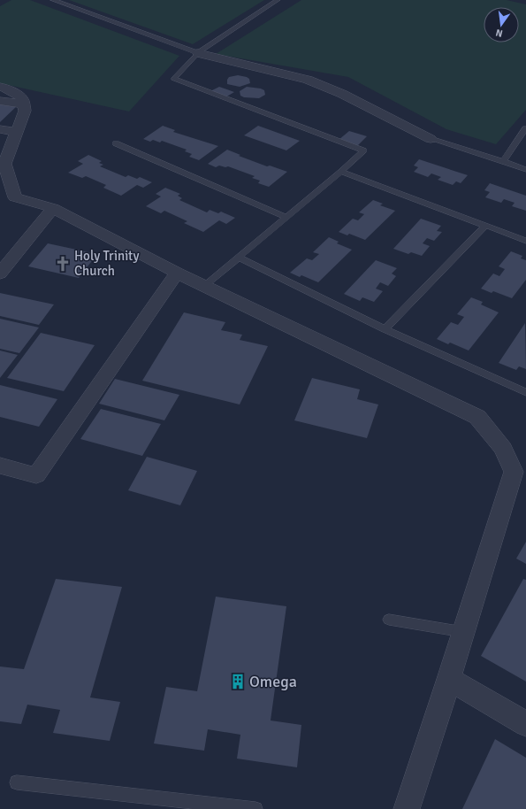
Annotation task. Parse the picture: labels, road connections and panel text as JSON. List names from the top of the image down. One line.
{"places":{"church":["Holy Trinity Church"],"building":["Omega"]},"north":"bottom"}
